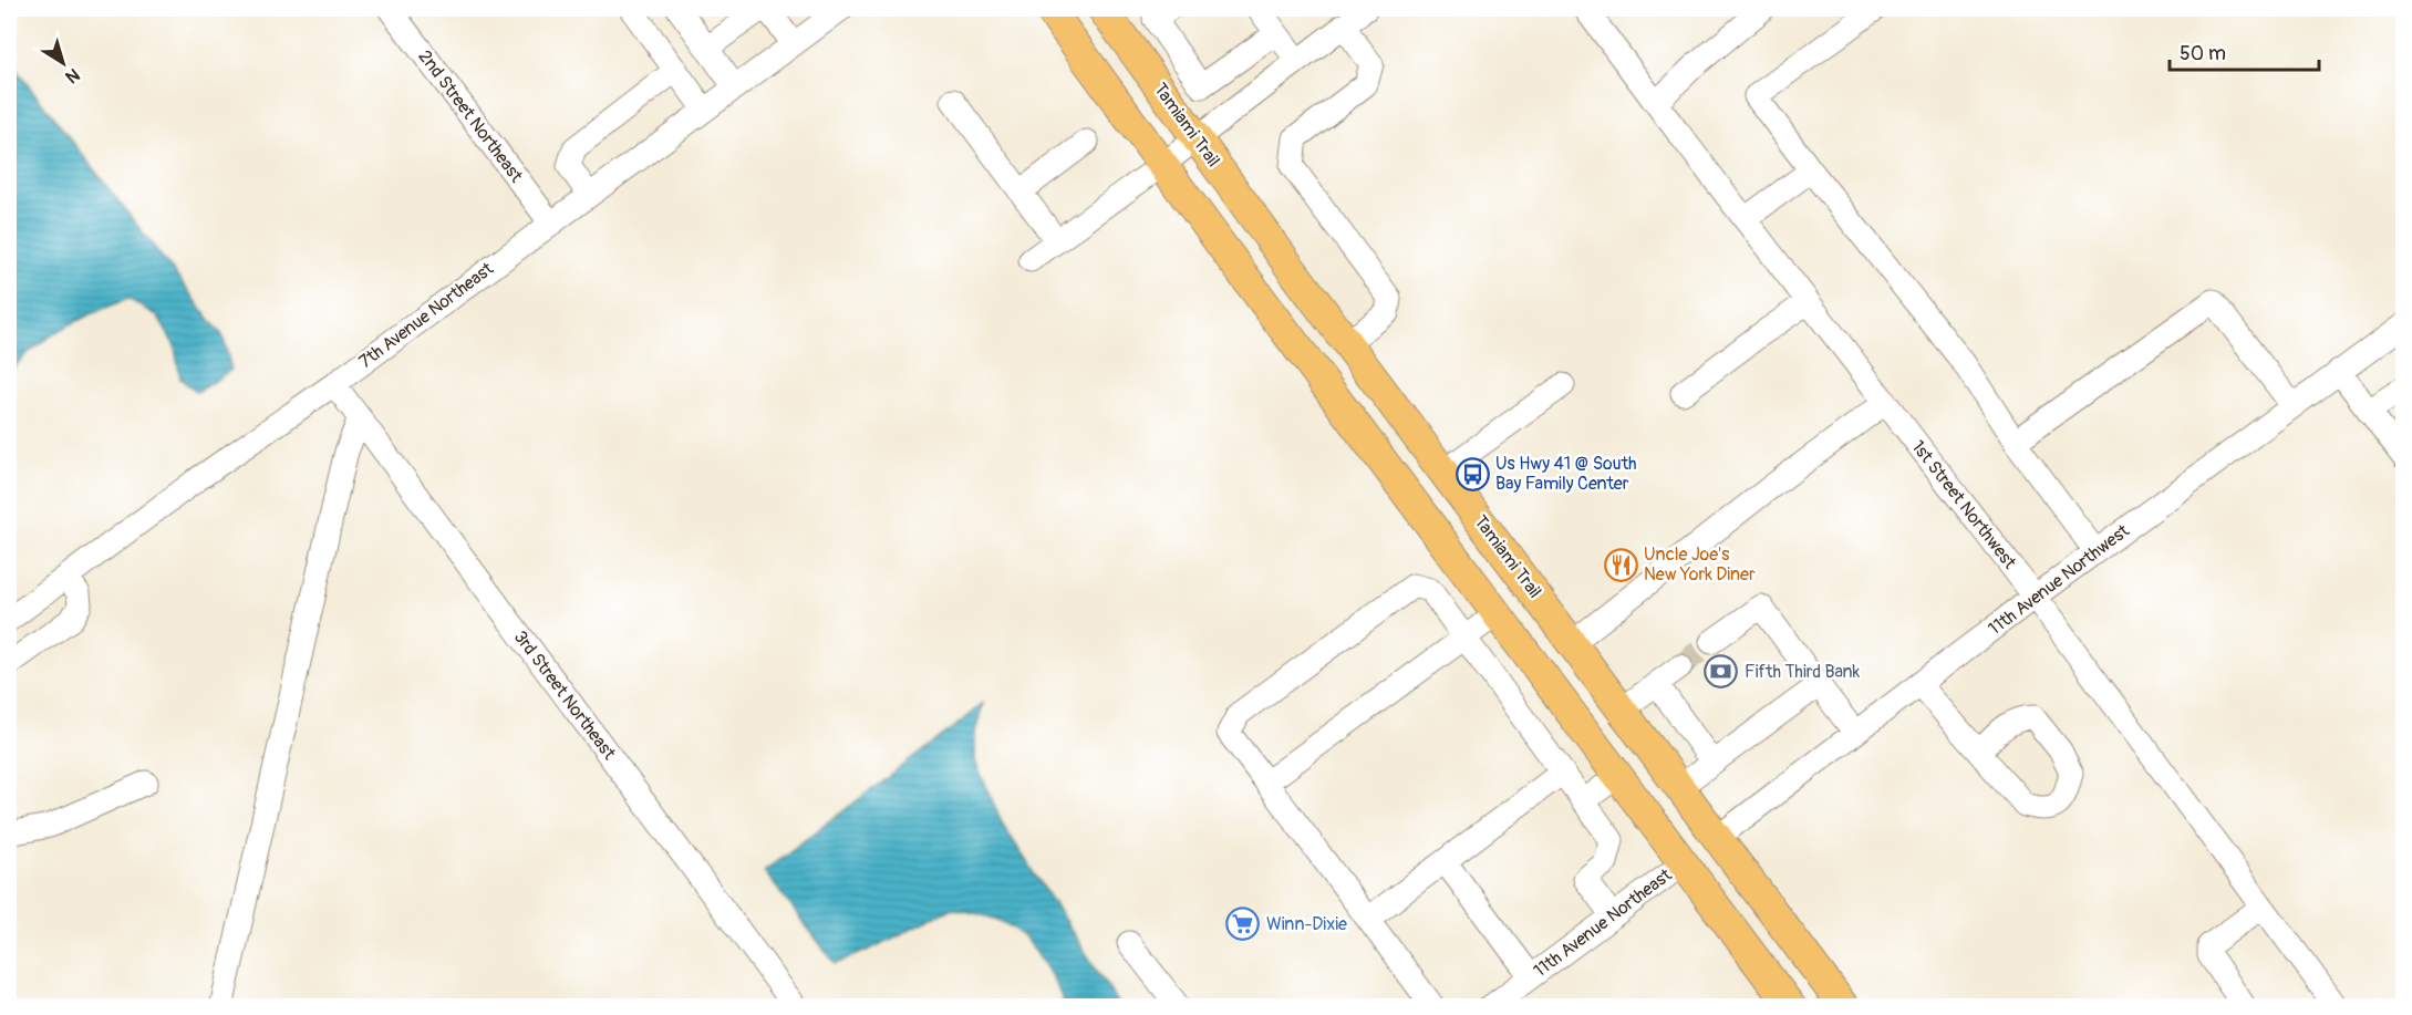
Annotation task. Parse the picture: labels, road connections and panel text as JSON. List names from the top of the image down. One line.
{"streets":{"main road":["Tamiami Trail"],"street":["2nd Street Northeast","7th Avenue Northeast","1st Street Northwest","11th Avenue Northwest","3rd Street Northeast","11th Avenue Northeast"]},"crossings":[["2nd Street Northeast","7th Avenue Northeast"],["Tamiami Trail","11th Avenue Northwest"],["7th Avenue Northeast","3rd Street Northeast"],["1st Street Northwest","11th Avenue Northwest"]],"places":{"bus stop":["Us Hwy 41 @ South Bay Family Center"],"restaurant":["Uncle Joe's New York Diner"],"bank":["Fifth Third Bank"],"supermarket":["Winn-Dixie"]},"scale_bar":"50 m","north":"bottom right"}
